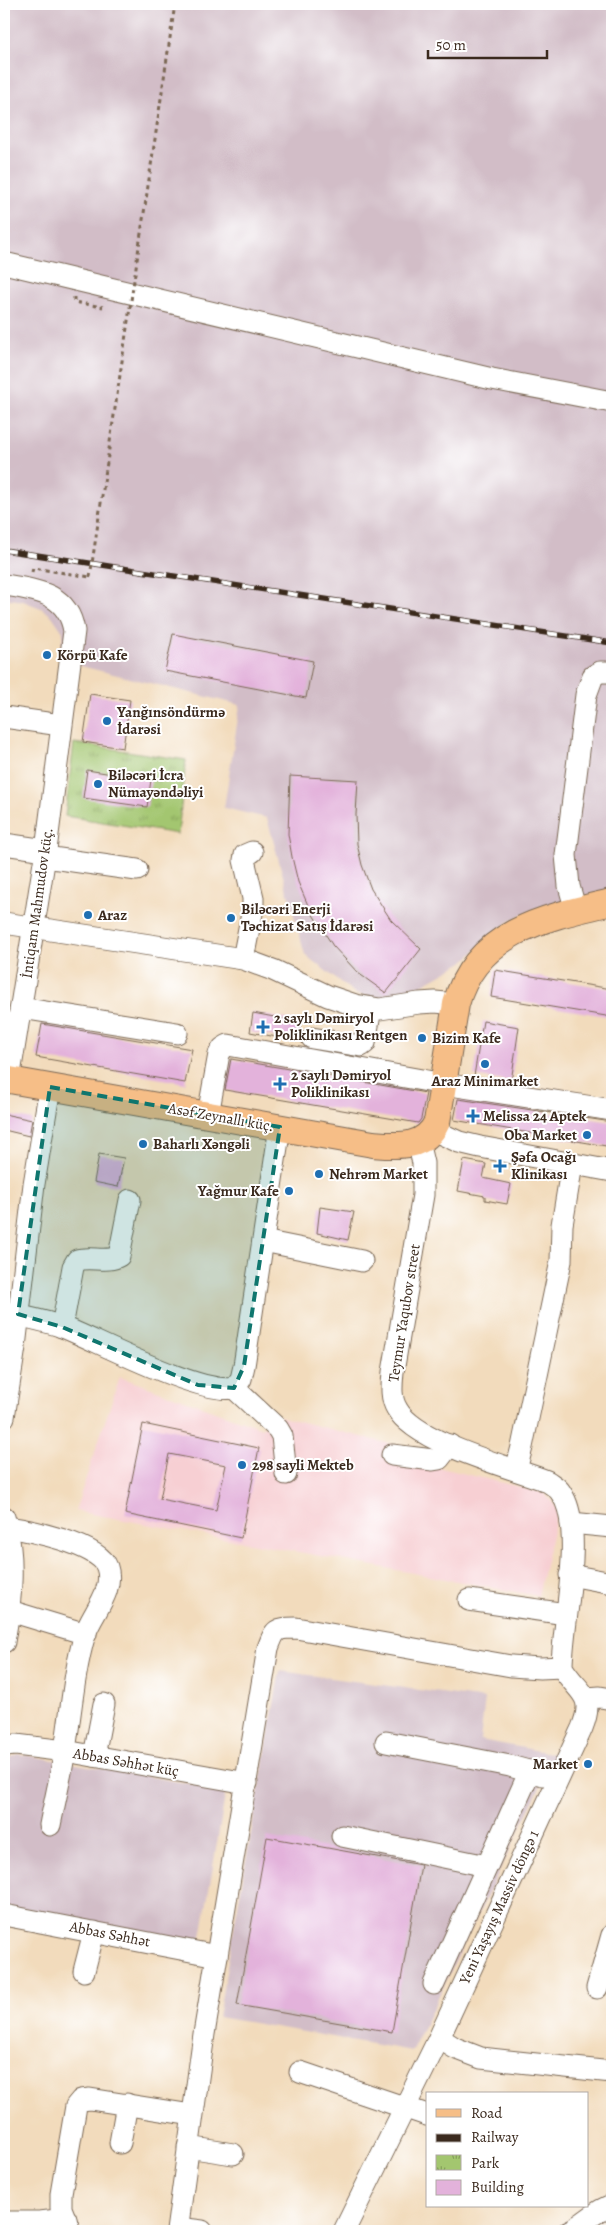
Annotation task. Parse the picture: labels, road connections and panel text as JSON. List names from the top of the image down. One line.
{"streets":{"main road":["Asəf Zeynallı küç."],"street":["İntiqam Mahmudov küç.","Teymur Yaqubov street","Abbas Səhhət küç","Yeni Yaşayış Massiv döngə 1","Abbas Səhhət"]},"crossings":[["İntiqam Mahmudov küç.","Asəf Zeynallı küç."],["Asəf Zeynallı küç.","Teymur Yaqubov street"]],"places":{"other":["Körpü Kafe","Yanğınsöndürmə İdarəsi","Biləcəri İcra Nümayəndəliyi","Araz","Biləcəri Enerji Təchizat Satış İdarəsi","Bizim Kafe","Araz Minimarket","Oba Market","Baharlı Xəngəli","Nehrəm Market","Yağmur Kafe","298 sayli Mekteb","Market"],"health":["2 saylı Dəmiryol Poliklinikası Rentgen","2 saylı Dəmiryol Poliklinikası","Melissa 24 Aptek","Şəfa Ocağı Klinikası"]},"legend":["Road","Railway","Park","Building"],"scale_bar":"50 m"}
